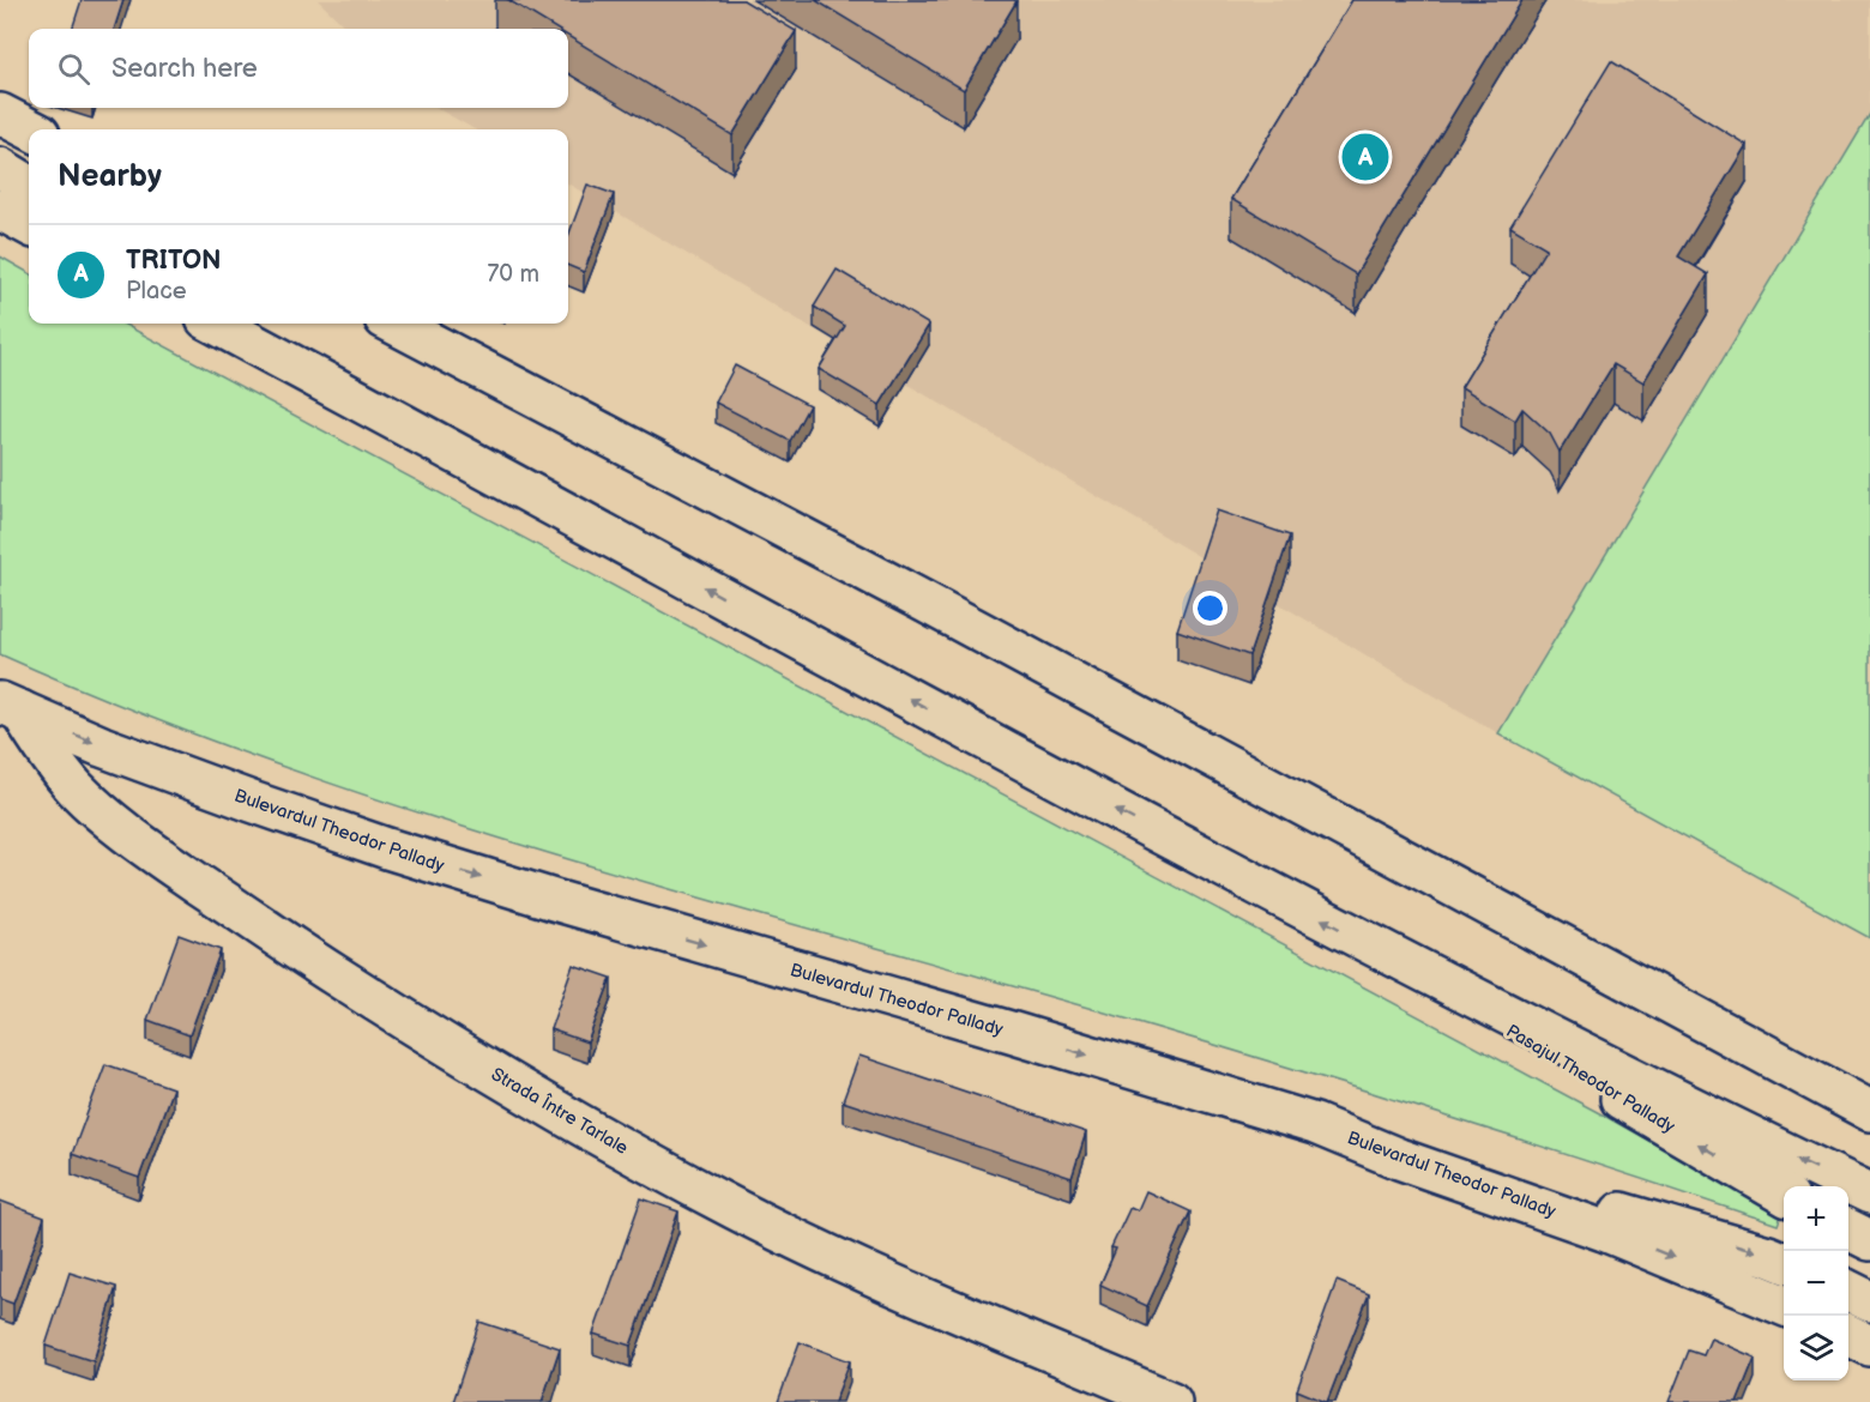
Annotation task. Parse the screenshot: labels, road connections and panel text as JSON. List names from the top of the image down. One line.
{"streets":{"main road":["Bulevardul Theodor Pallady","Pasajul Theodor Pallady","Strada Între Tarlale"]},"crossings":[["Bulevardul Theodor Pallady","Strada Între Tarlale"]],"page":{"search":"Search here","heading":"Nearby","pins":"A","list":[{"mark":"A","name":"TRITON","note":"Place","value":"70 m"}],"map_buttons":["+","−"]}}
